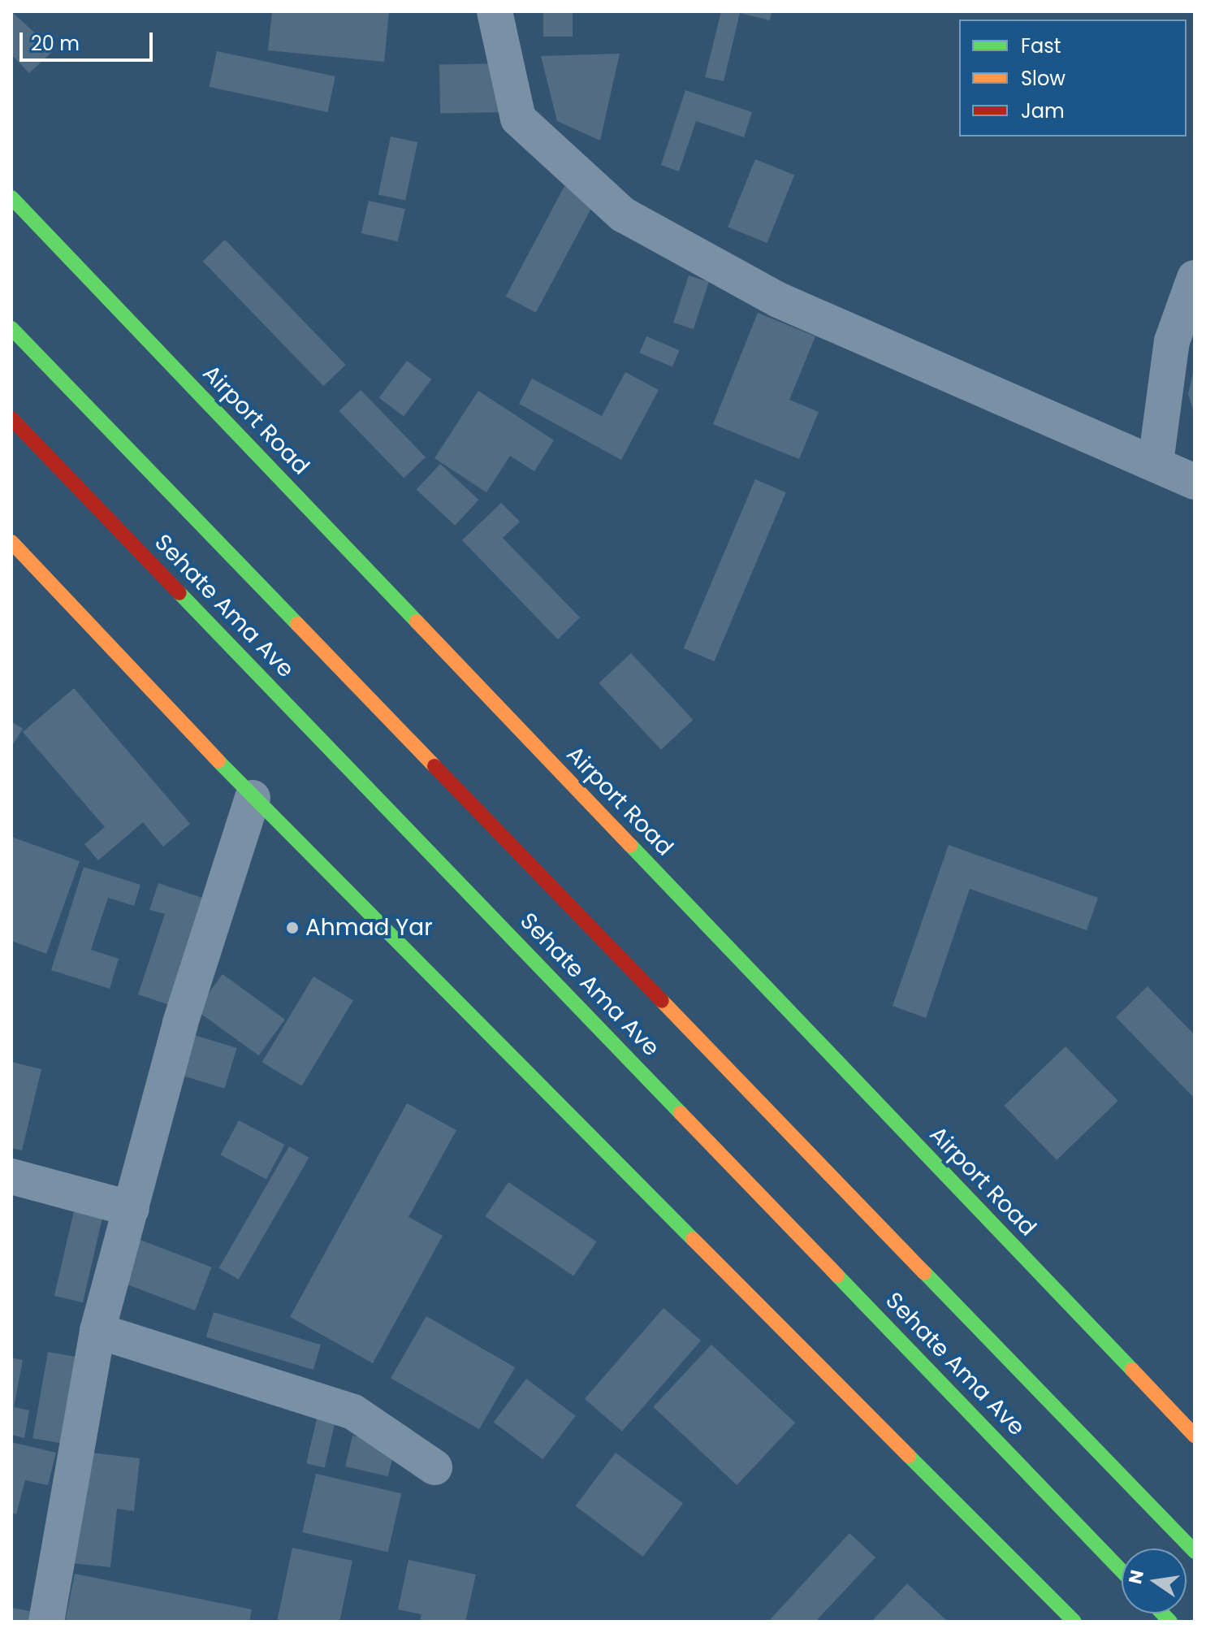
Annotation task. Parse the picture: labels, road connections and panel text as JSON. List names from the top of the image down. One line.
{"streets":{"main road":["Airport Road","Sehate Ama Ave"]},"places":["Ahmad Yar"],"legend":["Fast","Slow","Jam"],"scale_bar":"20 m","north":"left"}
